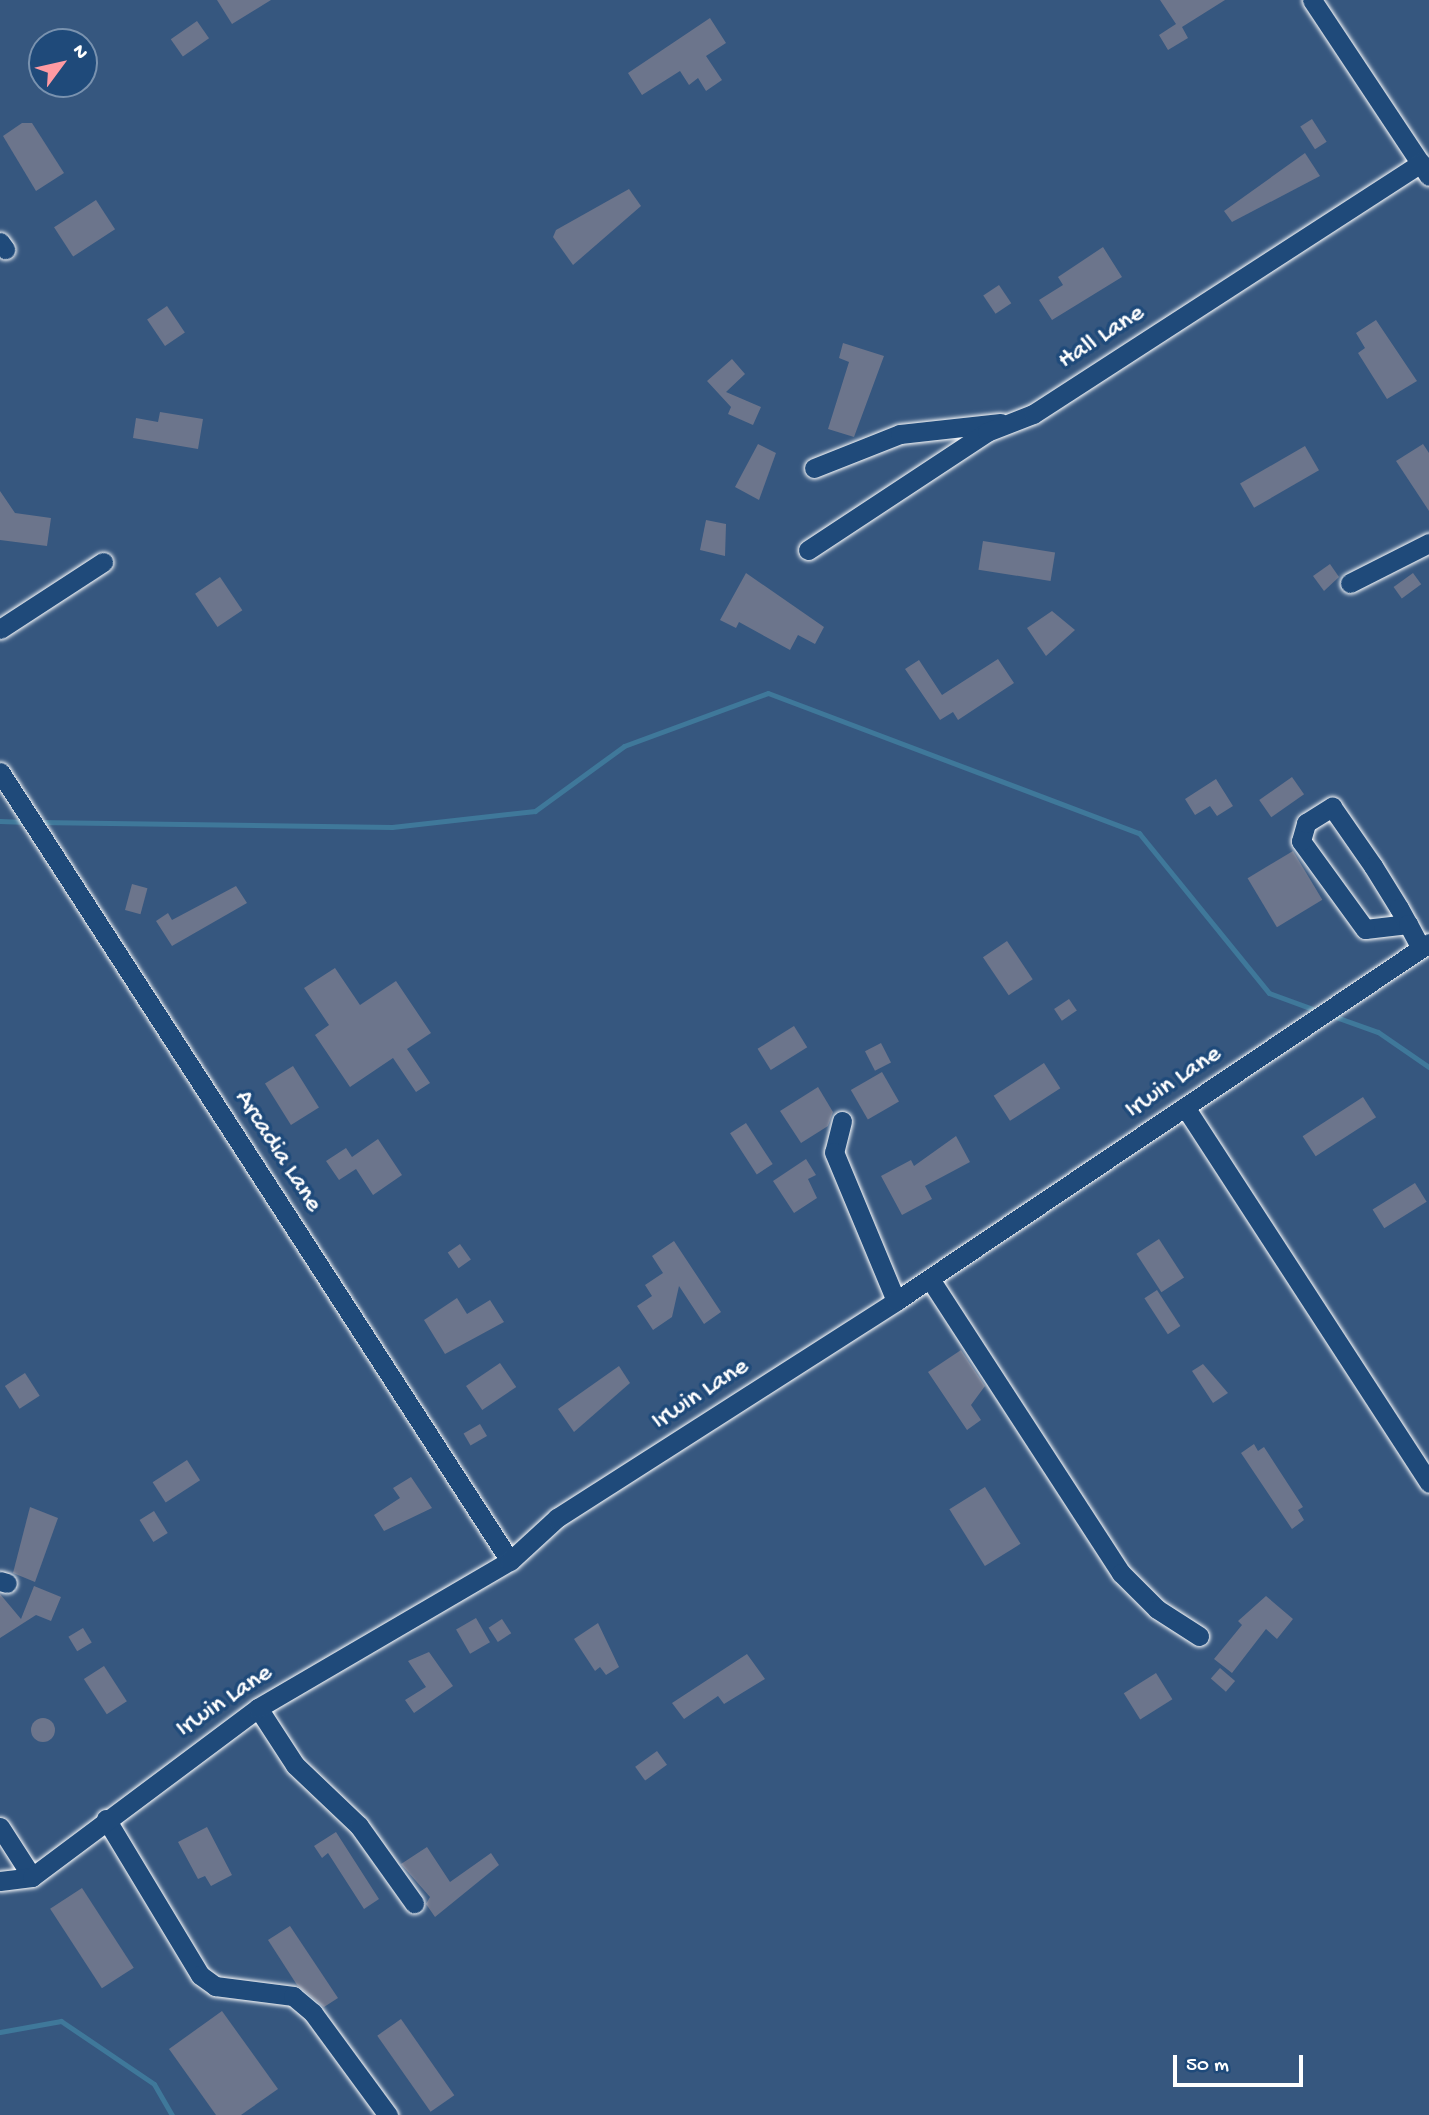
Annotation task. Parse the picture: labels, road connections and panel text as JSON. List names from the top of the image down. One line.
{"streets":{"street":["Hall Lane","Irwin Lane","Arcadia Lane"]},"crossings":[["Irwin Lane","Arcadia Lane"]],"scale_bar":"50 m","north":"top right"}
